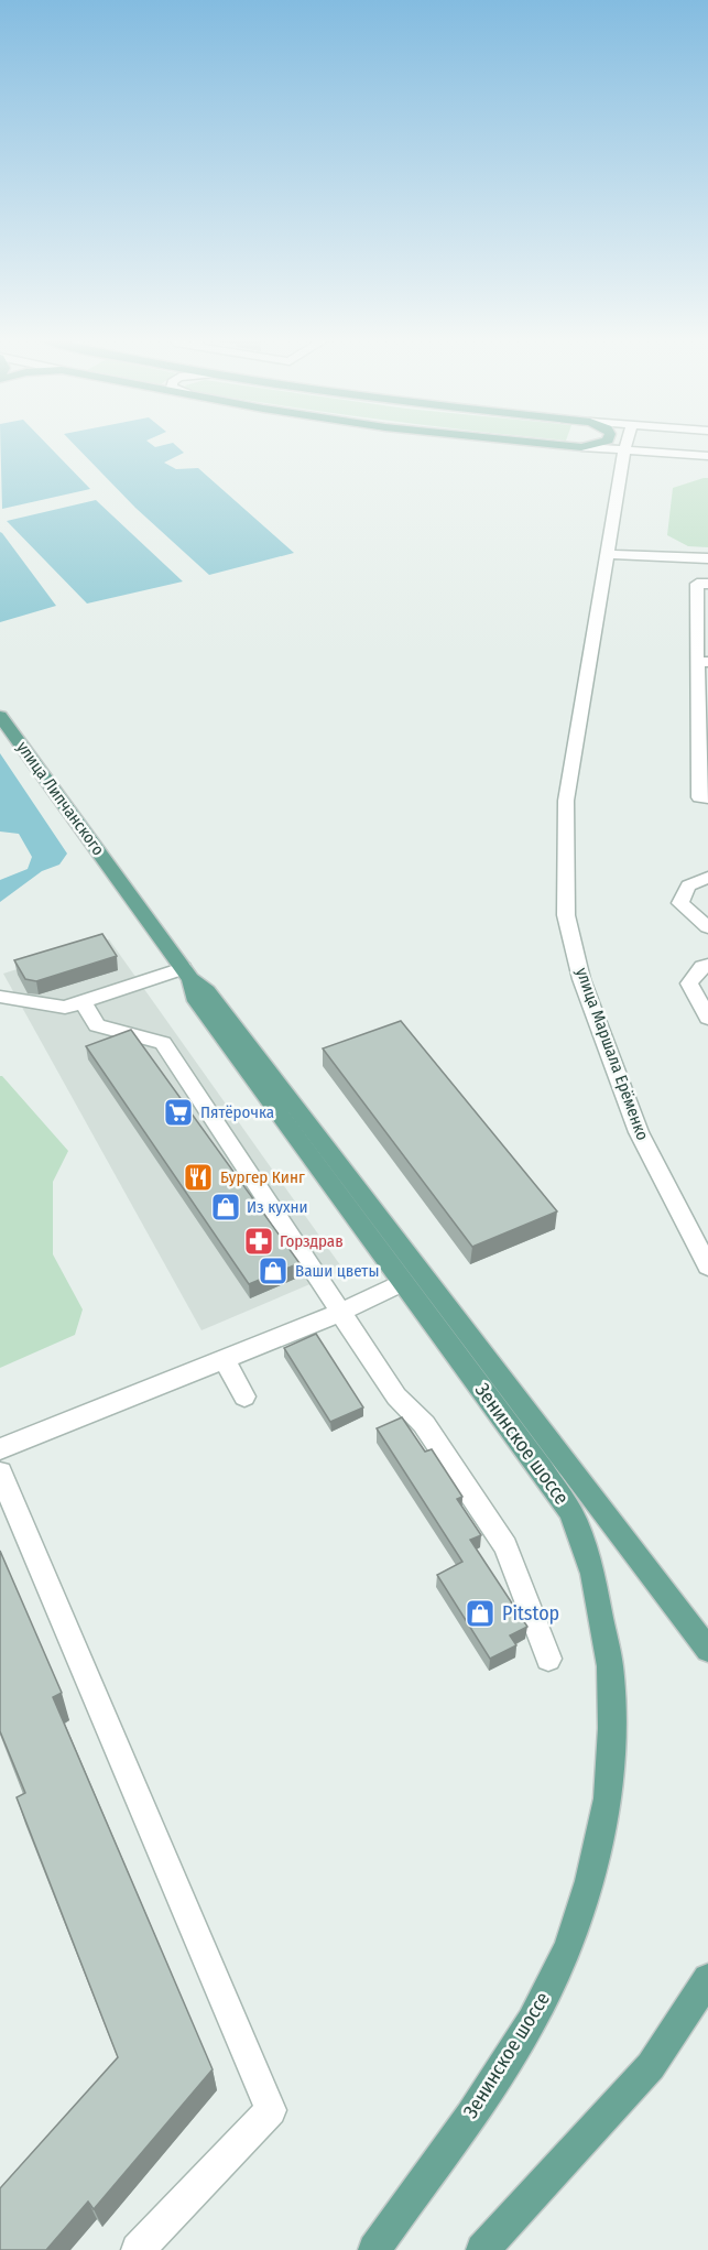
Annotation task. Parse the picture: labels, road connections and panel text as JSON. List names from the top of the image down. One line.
{"streets":{"main road":["улица Липчанского","Зенинское шоссе"],"street":["улица Маршала Ерёменко"]},"crossings":[["улица Липчанского","Зенинское шоссе"]],"places":{"supermarket":["Пятёрочка"],"restaurant":["Бургер Кинг"],"shop":["Из кухни","Ваши цветы","Pitstop"],"pharmacy":["Горздрав"]}}
